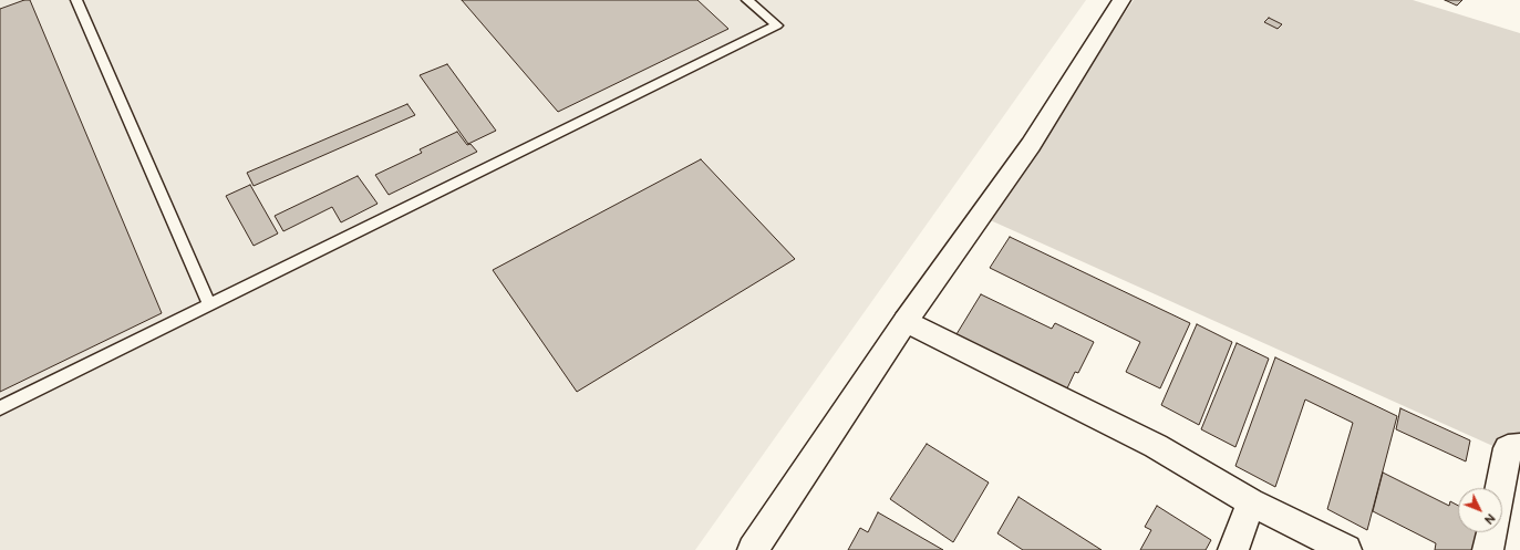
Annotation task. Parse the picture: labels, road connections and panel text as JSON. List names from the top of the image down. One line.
{"north":"bottom right"}
